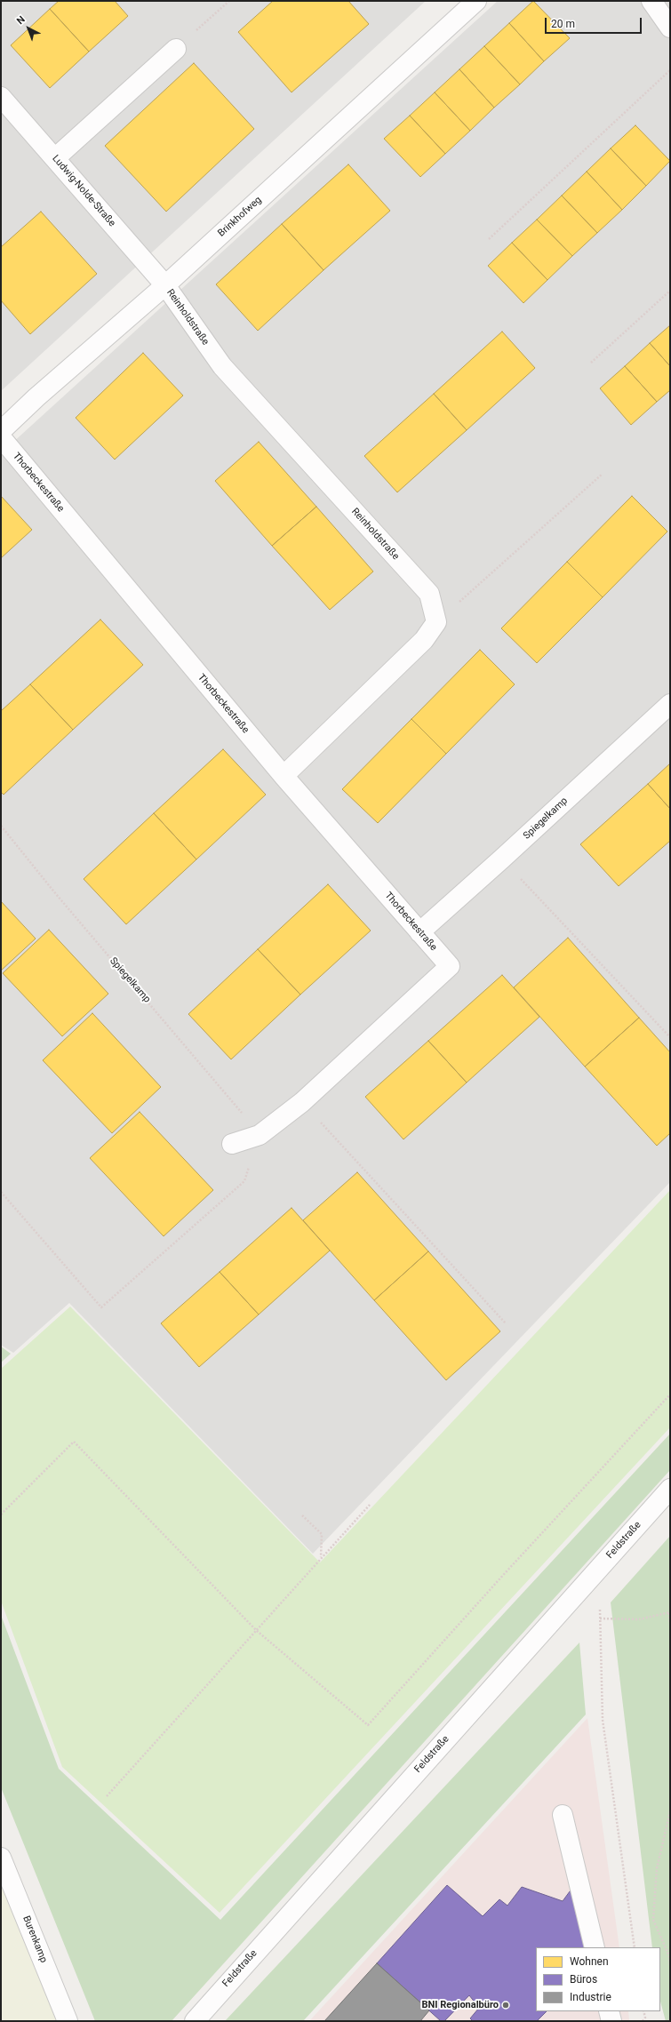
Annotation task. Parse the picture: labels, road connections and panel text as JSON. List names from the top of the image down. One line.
{"streets":{"street":["Ludwig-Nolde-Straße","Brinkhofweg","Reinholdstraße","Thorbeckestraße","Spiegelkamp","Feldstraße","Burenkamp"]},"crossings":[["Ludwig-Nolde-Straße","Brinkhofweg"],["Ludwig-Nolde-Straße","Reinholdstraße"],["Brinkhofweg","Reinholdstraße"],["Thorbeckestraße","Spiegelkamp"]],"places":["BNI Regionalbüro"],"legend":["Wohnen","Büros","Industrie"],"scale_bar":"20 m","north":"top left"}
